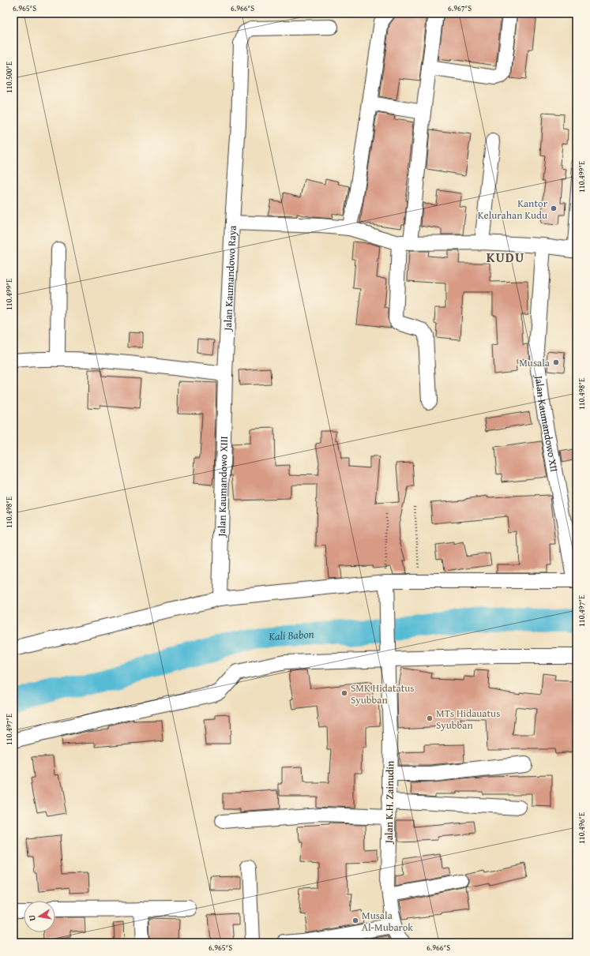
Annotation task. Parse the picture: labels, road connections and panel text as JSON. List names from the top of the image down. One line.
{"streets":{"street":["Jalan Kaumandowo Raya","Jalan Kaumandowo XII","Jalan Kaumandowo XIII","Jalan K.H. Zainudin"]},"crossings":[["Jalan Kaumandowo Raya","Jalan Kaumandowo XII"],["Jalan Kaumandowo Raya","Jalan Kaumandowo XIII"]],"districts":["KUDU"],"water":["Kali Babon"],"places":["Kantor Kelurahan Kudu","Musala","SMK Hidatatus Syubban","MTs Hidauatus Syubban","Musala Al-Mubarok"],"north":"left","coordinates":["6.965°S","6.966°S","6.967°S","110.500°E","110.499°E","110.498°E","110.497°E","110.496°E"]}
